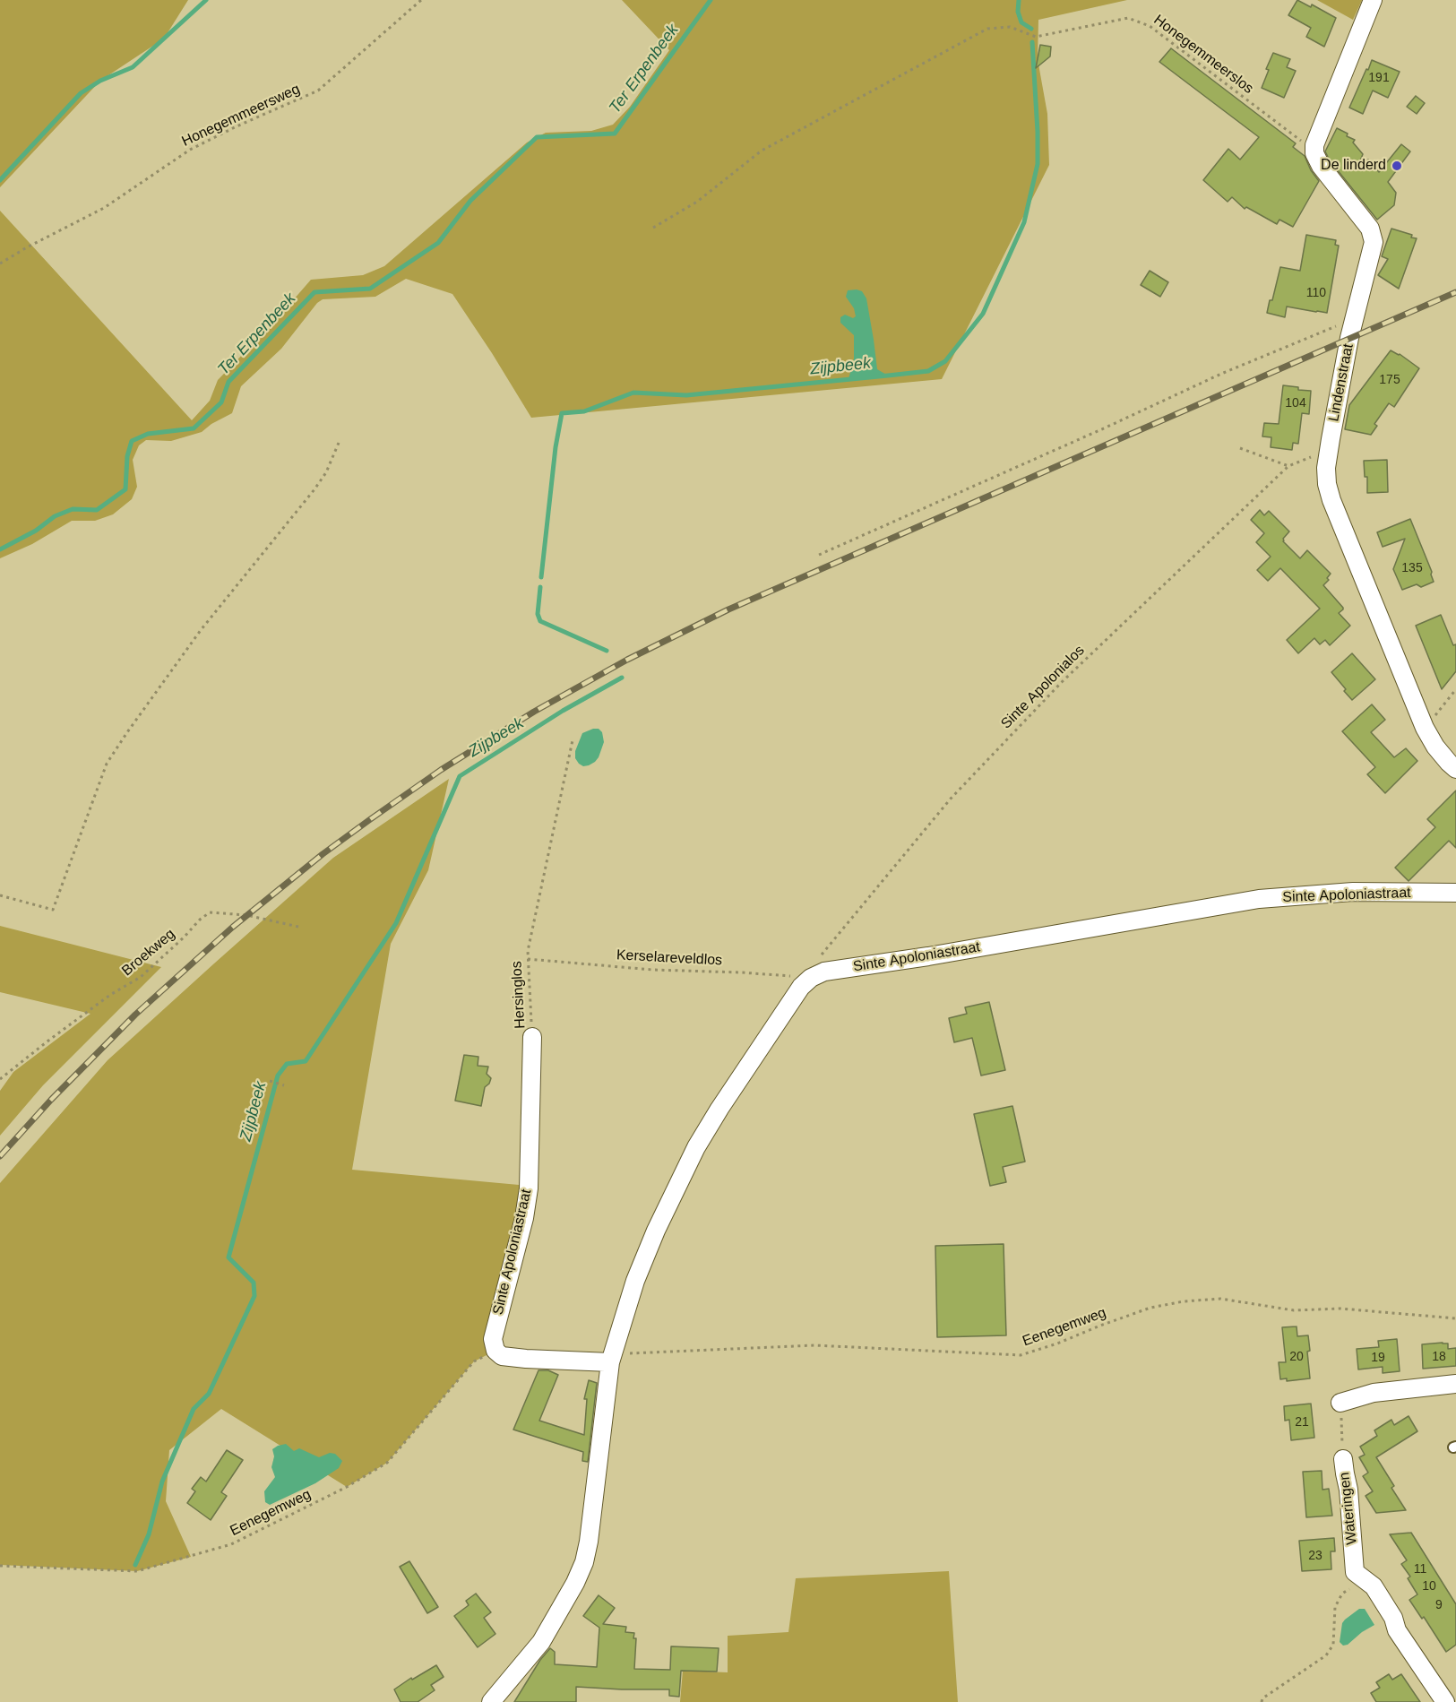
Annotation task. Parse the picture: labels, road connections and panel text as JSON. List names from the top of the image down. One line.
{"streets":{"street":["Lindenstraat","Sinte Apoloniastraat","Wateringen"],"path":["Honegemmeerslos","Honegemmeersweg","Sinte Apolonialos","Broekweg","Kerselareveldlos","Hersinglos","Eenegemweg"]},"crossings":[["Honegemmeerslos","Lindenstraat"],["Lindenstraat","Sinte Apolonialos"],["Sinte Apolonialos","Sinte Apoloniastraat"],["Sinte Apolonialos","Kerselareveldlos"],["Sinte Apoloniastraat","Kerselareveldlos"],["Sinte Apoloniastraat","Hersinglos"],["Sinte Apoloniastraat","Eenegemweg"],["Kerselareveldlos","Hersinglos"]],"water":["Ter Erpenbeek","Zijpbeek"],"places":["De linderd"],"house_numbers":["191","110","175","104","135","20","18","19","21","23","11","10","9"]}
